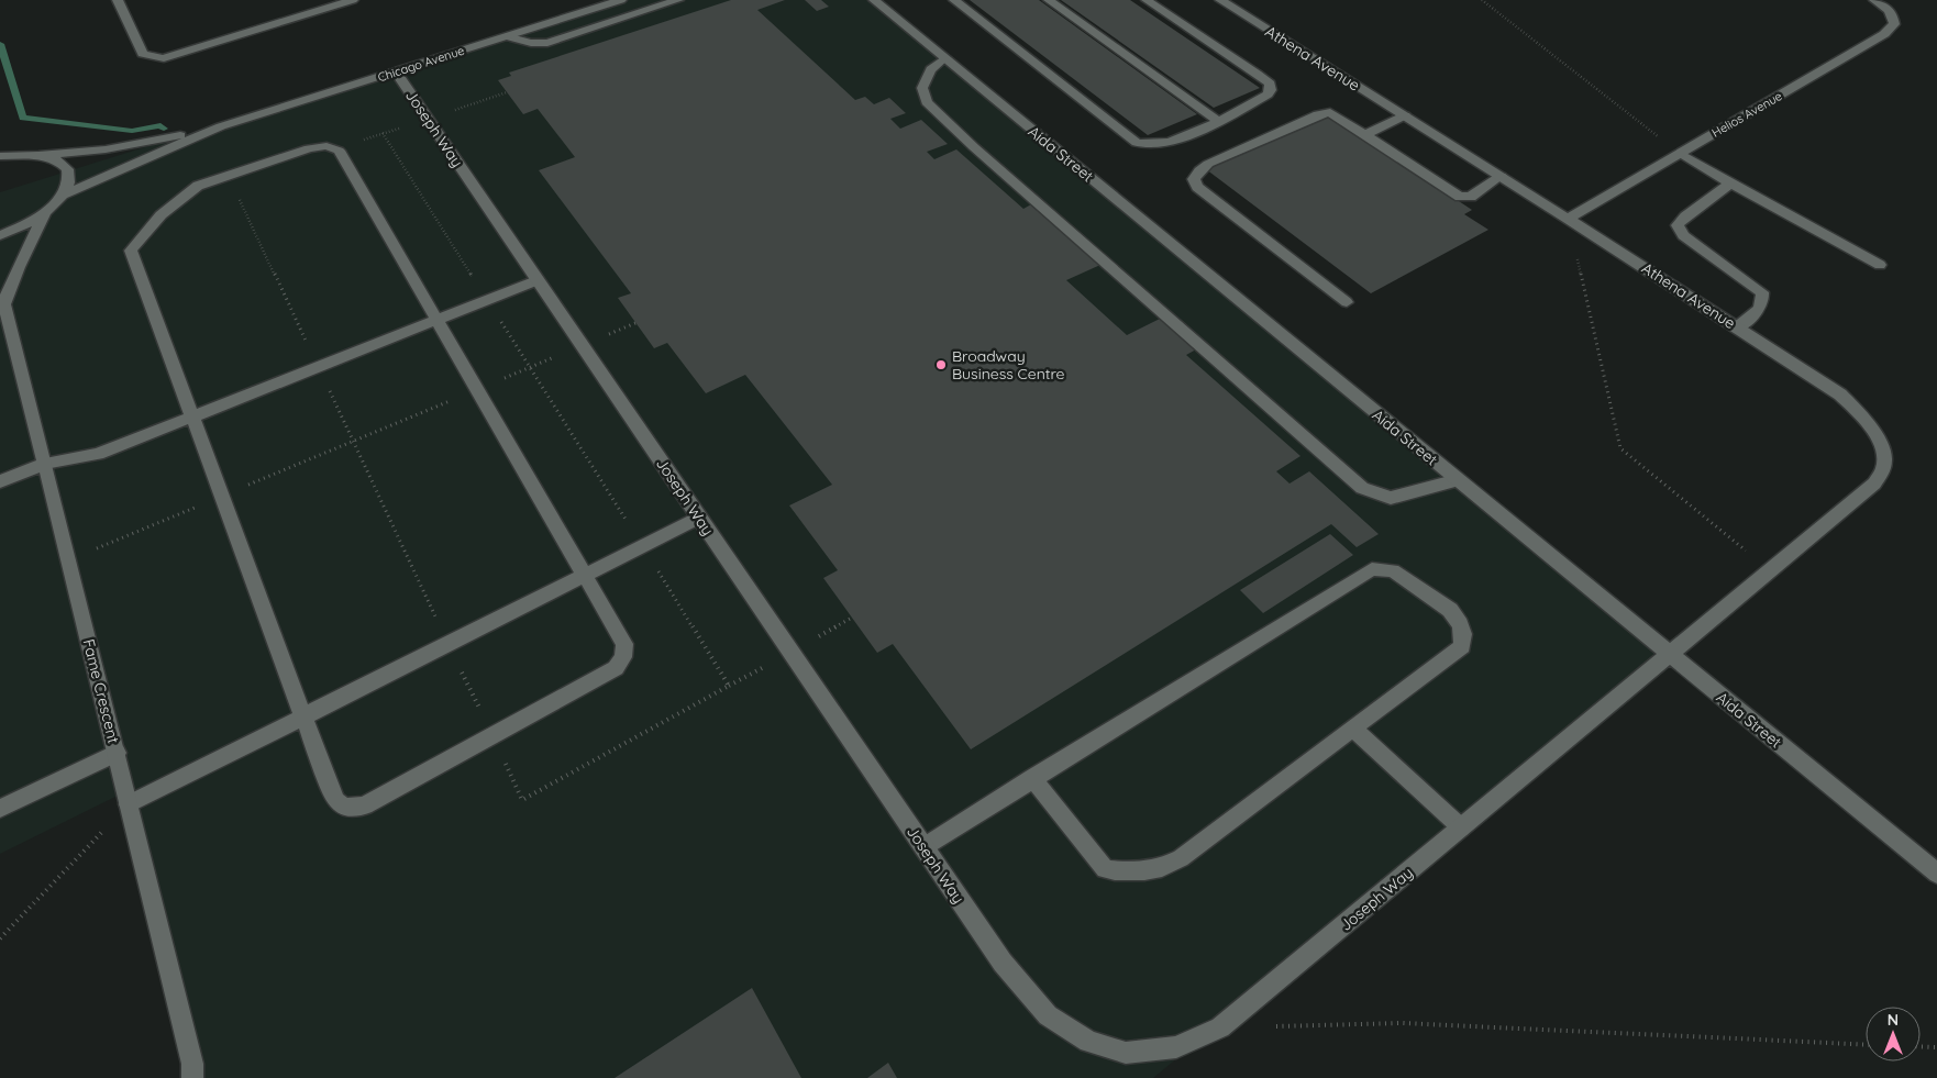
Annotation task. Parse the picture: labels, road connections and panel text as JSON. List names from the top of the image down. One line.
{"streets":{"street":["Athena Avenue","Chicago Avenue","Helios Avenue","Joseph Way","Aida Street","Fame Crescent"]},"crossings":[["Athena Avenue","Helios Avenue"],["Athena Avenue","Joseph Way"],["Athena Avenue","Aida Street"],["Chicago Avenue","Joseph Way"],["Joseph Way","Aida Street"]],"places":["Broadway Business Centre"],"north":"top"}
